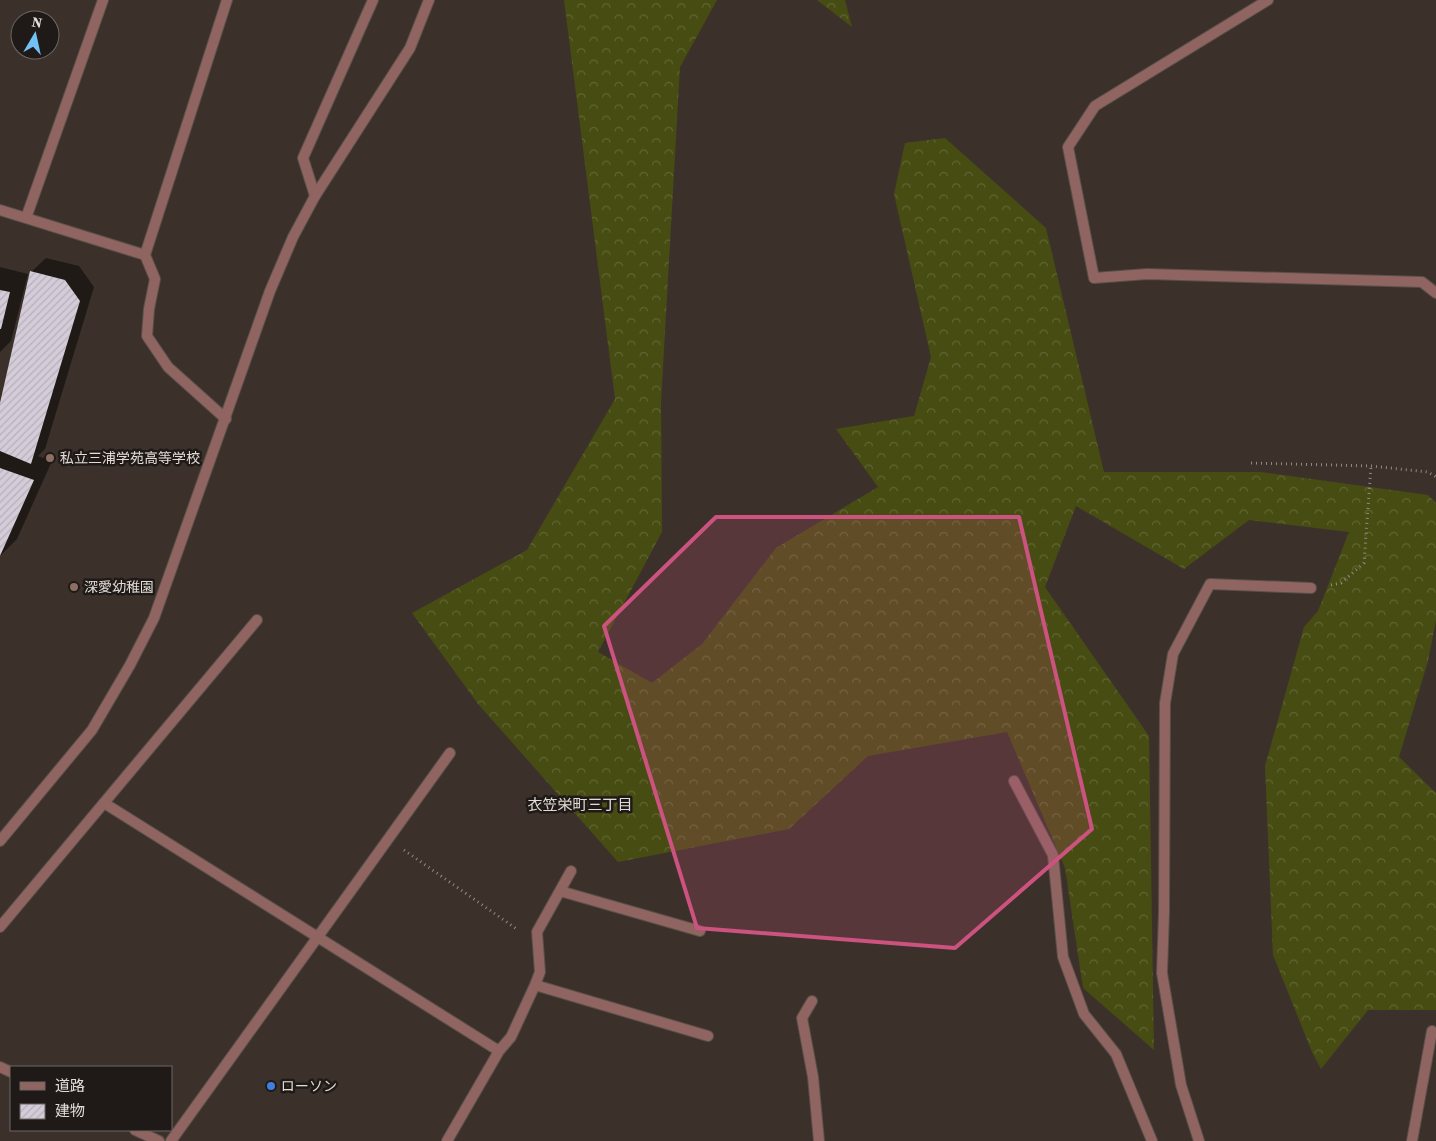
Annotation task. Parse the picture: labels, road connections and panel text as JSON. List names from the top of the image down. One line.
{"districts":["衣笠栄町三丁目"],"places":["私立三浦学苑高等学校","深愛幼稚園","ローソン"],"legend":["道路","建物"],"north":"top"}
